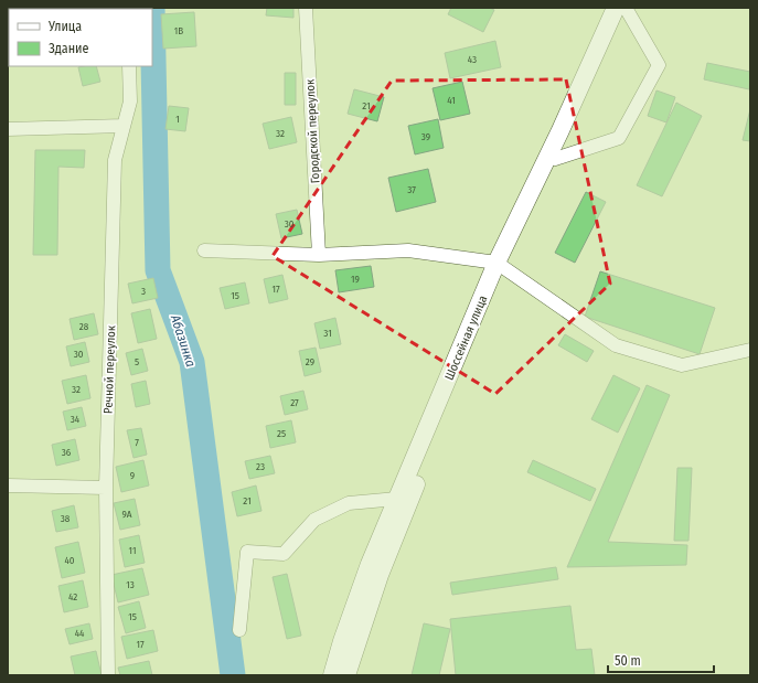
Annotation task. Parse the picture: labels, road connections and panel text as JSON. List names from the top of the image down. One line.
{"streets":{"main road":["Шоссейная улица"],"street":["Городской переулок","Речной переулок"]},"water":["Абазинка"],"house_numbers":["1В","43","41","21","1","32","39","37","30","19","17","3","15","28","31","30","5","29","32","27","34","25","7","36","23","9","21","9А","38","11","40","13","42","15","44","17"],"legend":["Улица","Здание"],"scale_bar":"50 m"}
